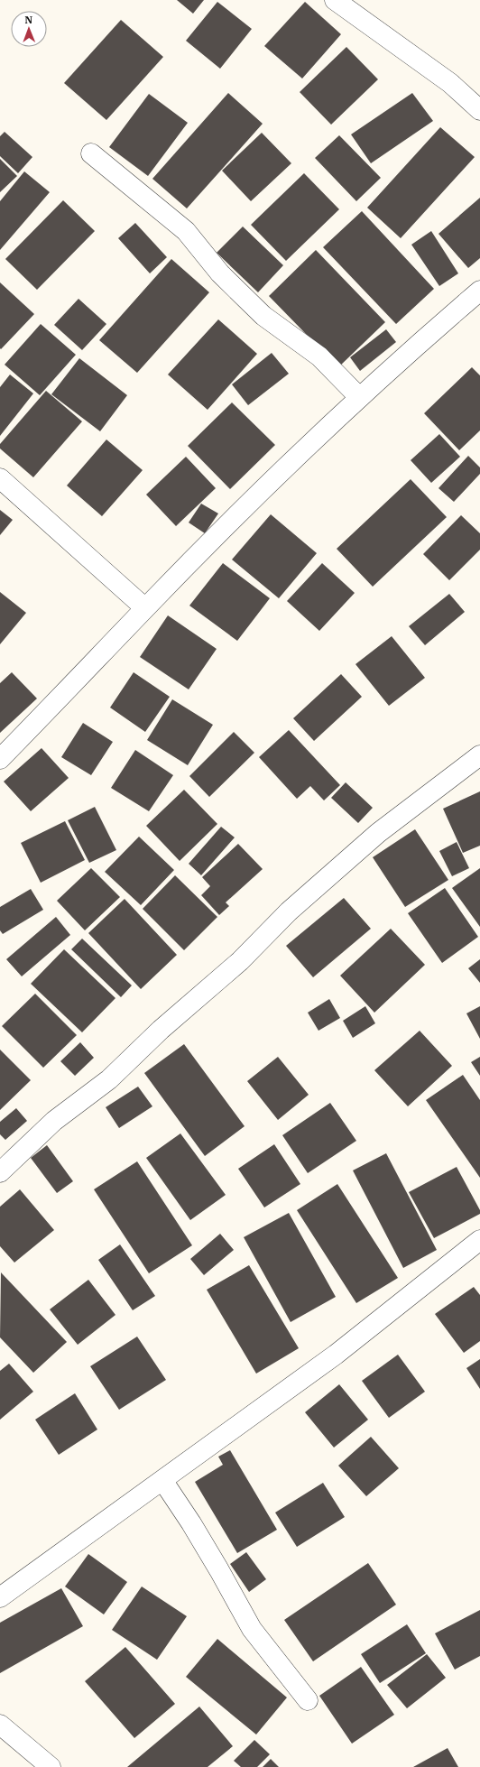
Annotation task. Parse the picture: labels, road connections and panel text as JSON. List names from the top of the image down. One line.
{"north":"top"}
